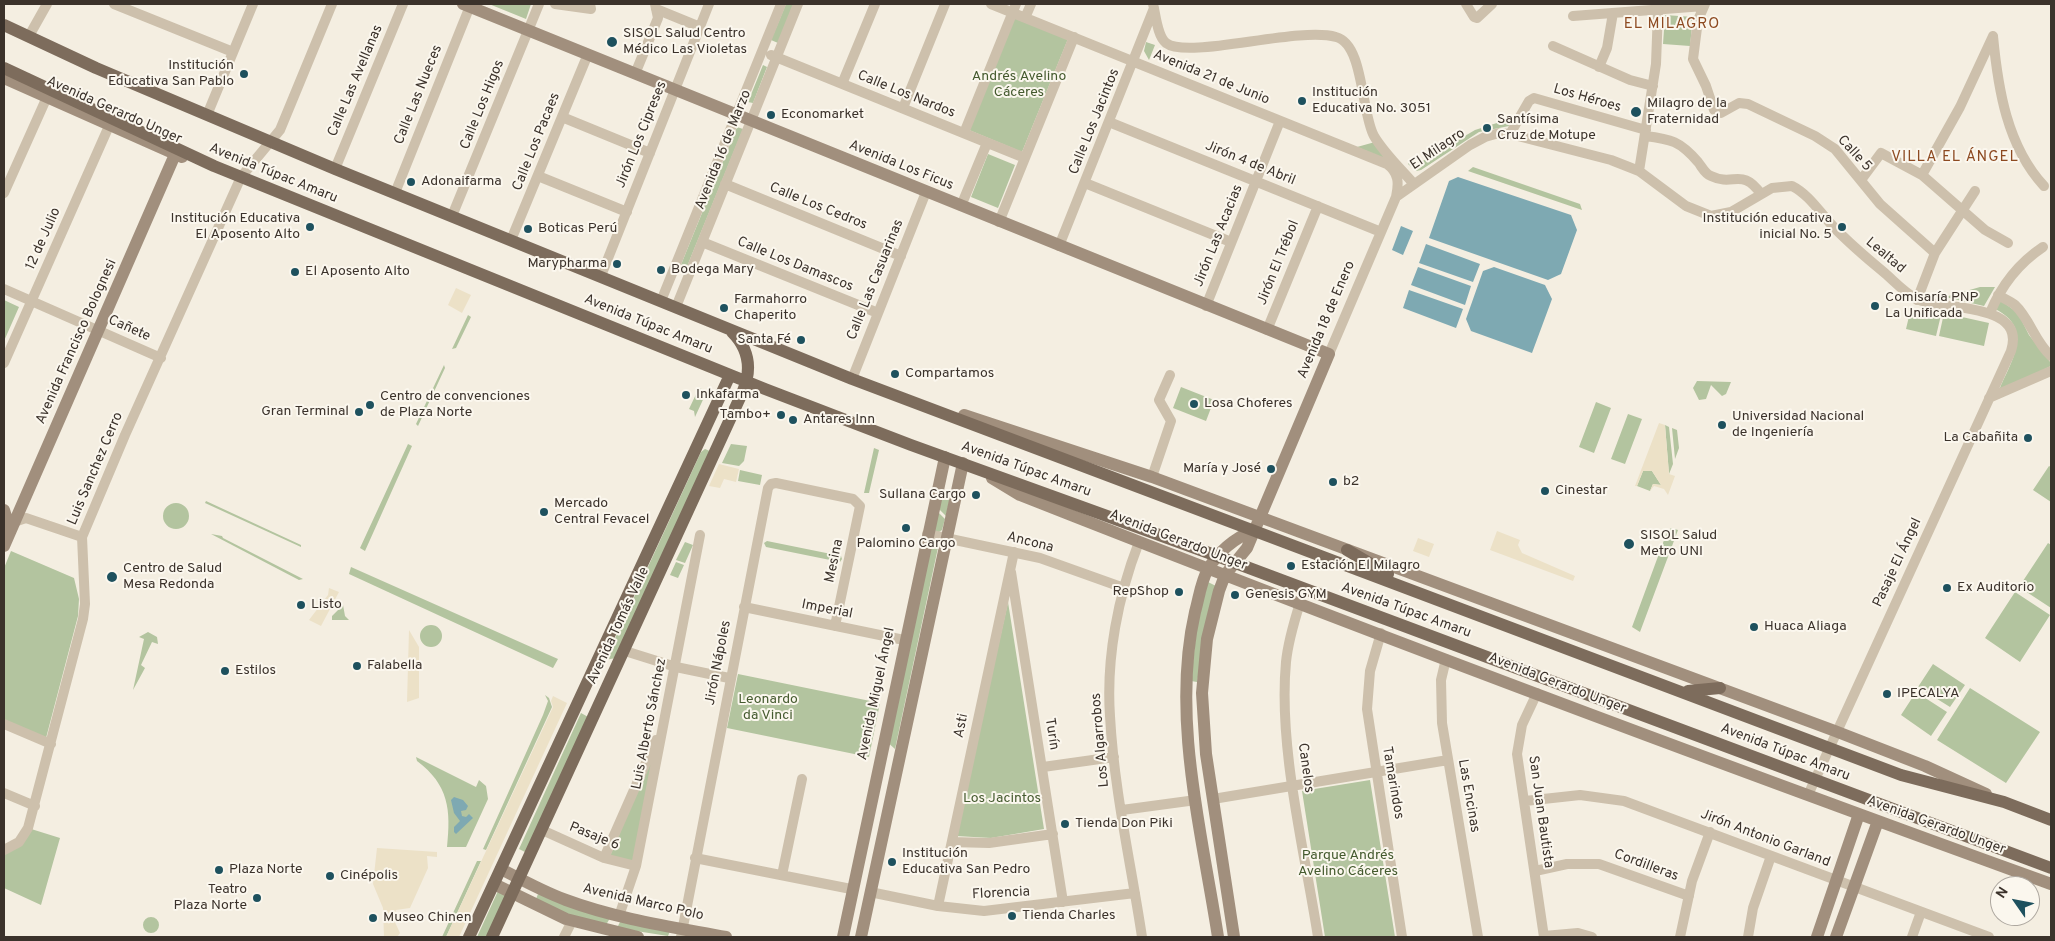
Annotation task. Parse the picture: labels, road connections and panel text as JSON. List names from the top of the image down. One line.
{"streets":{"main road":["Avenida Túpac Amaru","Avenida Tomás Valle"],"street":["Avenida 21 de Junio","Calle Las Avellanas","Calle Las Nueces","Calle Los Nardos","Los Héroes","Calle Los Higos","Avenida Gerardo Unger","Calle Los Jacintos","Jirón Los Cipreses","Calle Los Pacaes","Avenida 16 de Marzo","El Milagro","Calle 5","Jirón 4 de Abril","Avenida Los Ficus","Calle Los Cedros","Jirón Las Acacias","12 de Julio","Lealtad","Jirón El Trébol","Calle Los Damascos","Calle Las Casuarinas","Avenida 18 de Enero","Cañete","Avenida Francisco Bolognesi","Luis Sanchez Cerro","Ancona","Mesina","Pasaje El Ángel","Imperial","Jirón Nápoles","Avenida Miguel Ángel","Luis Alberto Sánchez","Asti","Turín","Los Algarrobos","Canelos","Tamarindos","Las Encinas","San Juan Bautista","Pasaje 6","Jirón Antonio Garland","Cordilleras","Florencia","Avenida Marco Polo"]},"crossings":[["Avenida 21 de Junio","Calle Los Jacintos"],["Avenida 21 de Junio","Jirón Las Acacias"],["Avenida 21 de Junio","Avenida 18 de Enero"],["Calle Las Avellanas","Avenida Túpac Amaru"],["Calle Las Nueces","Avenida Los Ficus"],["Calle Las Nueces","Avenida Túpac Amaru"],["Calle Los Nardos","Avenida 16 de Marzo"],["Los Héroes","El Milagro"],["Calle Los Higos","Avenida Los Ficus"],["Calle Los Higos","Avenida Túpac Amaru"],["Avenida Gerardo Unger","Avenida Túpac Amaru"],["Avenida Gerardo Unger","12 de Julio"],["Avenida Gerardo Unger","Avenida 18 de Enero"],["Avenida Gerardo Unger","Avenida Francisco Bolognesi"],["Avenida Gerardo Unger","Pasaje El Ángel"],["Avenida Gerardo Unger","Los Algarrobos"],["Avenida Gerardo Unger","Canelos"],["Avenida Gerardo Unger","Tamarindos"],["Avenida Gerardo Unger","Las Encinas"],["Avenida Gerardo Unger","San Juan Bautista"],["Calle Los Jacintos","El Milagro"],["Calle Los Jacintos","Jirón 4 de Abril"],["Calle Los Jacintos","Avenida Los Ficus"],["Jirón Los Cipreses","Avenida Los Ficus"],["Jirón Los Cipreses","Avenida Túpac Amaru"],["Calle Los Pacaes","Avenida Los Ficus"],["Calle Los Pacaes","Avenida Túpac Amaru"],["Avenida 16 de Marzo","Avenida Los Ficus"],["Avenida 16 de Marzo","Avenida Túpac Amaru"],["Avenida 16 de Marzo","Calle Los Cedros"],["Avenida 16 de Marzo","Calle Los Damascos"],["El Milagro","Lealtad"],["El Milagro","Avenida 18 de Enero"],["Jirón 4 de Abril","Jirón Las Acacias"],["Jirón 4 de Abril","Jirón El Trébol"],["Jirón 4 de Abril","Avenida 18 de Enero"],["Avenida Los Ficus","Jirón Las Acacias"],["Avenida Los Ficus","Jirón El Trébol"],["Avenida Los Ficus","Calle Las Casuarinas"],["Avenida Los Ficus","Avenida 18 de Enero"],["Avenida Túpac Amaru","Calle Las Casuarinas"],["Avenida Túpac Amaru","Avenida 18 de Enero"],["Avenida Túpac Amaru","Avenida Francisco Bolognesi"],["Avenida Túpac Amaru","Luis Sanchez Cerro"],["Avenida Túpac Amaru","Pasaje El Ángel"],["Avenida Túpac Amaru","Avenida Tomás Valle"],["Avenida Túpac Amaru","Avenida Miguel Ángel"],["Calle Los Cedros","Calle Las Casuarinas"],["12 de Julio","Cañete"],["Lealtad","Pasaje El Ángel"],["Calle Los Damascos","Calle Las Casuarinas"],["Cañete","Avenida Francisco Bolognesi"],["Cañete","Luis Sanchez Cerro"],["Ancona","Avenida Miguel Ángel"],["Ancona","Asti"],["Ancona","Los Algarrobos"],["Mesina","Imperial"],["Mesina","Jirón Nápoles"],["Imperial","Jirón Nápoles"],["Imperial","Avenida Miguel Ángel"],["Avenida Tomás Valle","Pasaje 6"],["Avenida Tomás Valle","Avenida Marco Polo"],["Jirón Nápoles","Avenida Marco Polo"],["Luis Alberto Sánchez","Pasaje 6"],["Luis Alberto Sánchez","Avenida Marco Polo"],["Asti","Turín"],["Asti","Florencia"],["Turín","Florencia"],["Los Algarrobos","Florencia"],["San Juan Bautista","Jirón Antonio Garland"],["San Juan Bautista","Cordilleras"]],"districts":["EL MILAGRO","VILLA EL ÁNGEL"],"parks":["Andrés Avelino Cáceres","Leonardo da Vinci","Los Jacintos","Parque Andrés Avelino Cáceres"],"places":["SISOL Salud Centro Médico Las Violetas","Institución Educativa San Pablo","Institución Educativa No. 3051","Milagro de la Fraternidad","Economarket","Santísima Cruz de Motupe","Adonaifarma","Institución Educativa El Aposento Alto","Institución educativa inicial No. 5","Boticas Perú","Marypharma","Bodega Mary","El Aposento Alto","Comisaría PNP La Unificada","Farmahorro Chaperito","Santa Fé","Compartamos","Inkafarma","Losa Choferes","Centro de convenciones de Plaza Norte","Gran Terminal","Tambo+","Antares Inn","Universidad Nacional de Ingeniería","La Cabañita","María y José","b2","Cinestar","Sullana Cargo","Mercado Central Fevacel","Palomino Cargo","SISOL Salud Metro UNI","Estación El Milagro","Centro de Salud Mesa Redonda","Ex Auditorio","RepShop","Genesis GYM","Listo","Huaca Aliaga","Falabella","Estilos","IPECALYA","Tienda Don Piki","Institución Educativa San Pedro","Plaza Norte","Cinépolis","Teatro Plaza Norte","Tienda Charles","Museo Chinen"],"north":"top left"}
